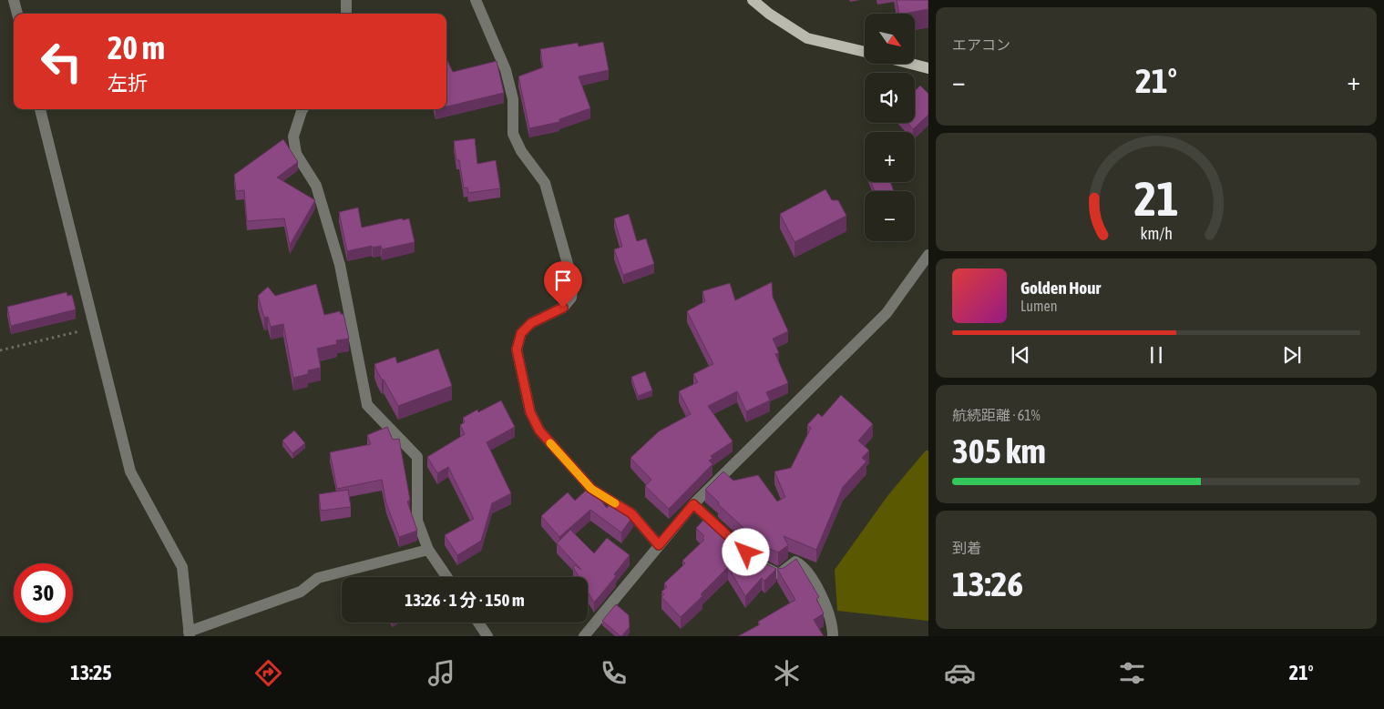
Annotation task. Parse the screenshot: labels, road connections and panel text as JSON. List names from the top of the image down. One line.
{"north":"bottom right","page":{"tile":["エアコン",["航続距離 · 61%","305 km"],["到着","13:26"]],"map_buttons":["+","−"],"turn":["20 m","左折"],"heat":["−","21°","+"],"song":["Golden Hour","Lumen"],"limit":"30","trip":"13:26 · 1 分 · 150 m","tabs":["13:25","21°"],"gauge":["21","km/h"]}}
